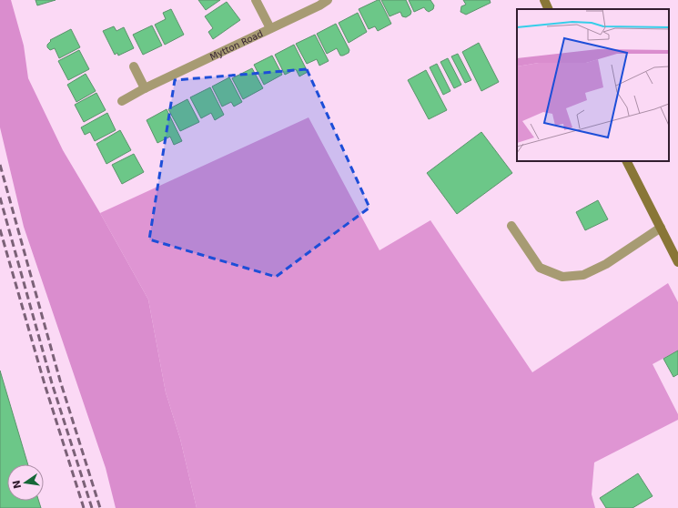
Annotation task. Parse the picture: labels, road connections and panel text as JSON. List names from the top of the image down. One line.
{"streets":{"street":["Mytton Road"]},"north":"left"}
